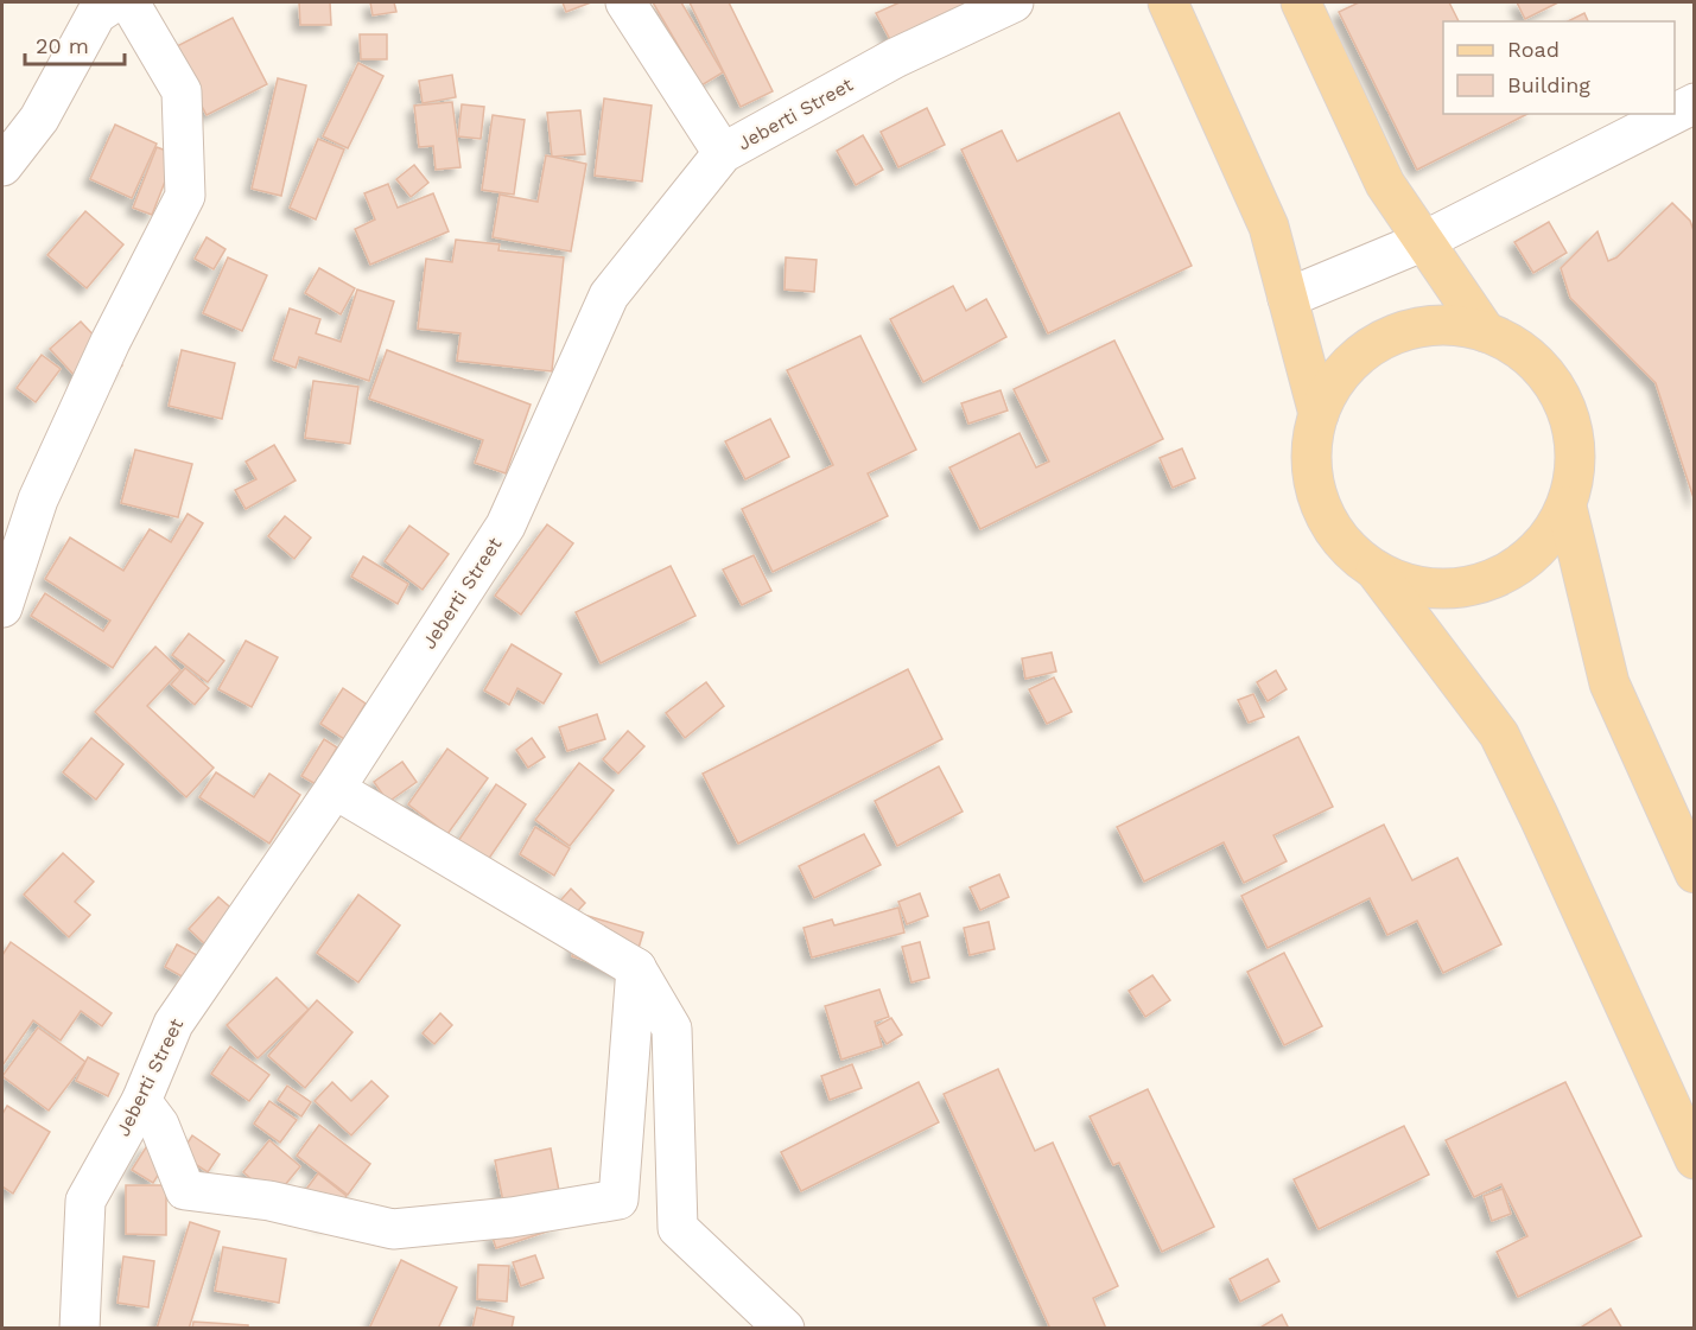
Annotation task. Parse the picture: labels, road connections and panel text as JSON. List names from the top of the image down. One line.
{"streets":{"street":["Jeberti Street"]},"legend":["Road","Building"],"scale_bar":"20 m"}
